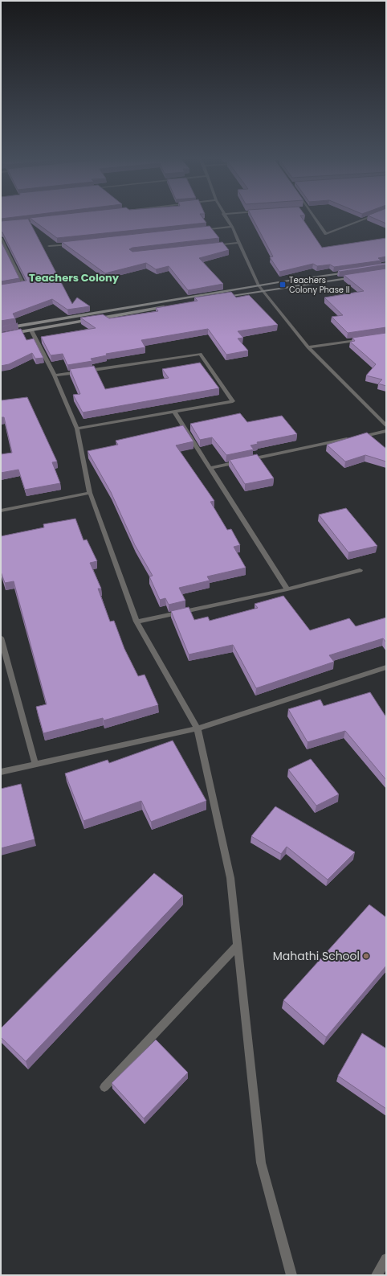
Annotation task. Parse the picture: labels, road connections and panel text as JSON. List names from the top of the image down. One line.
{"districts":["Teachers Colony"],"places":{"transit":["Teachers Colony Phase II"],"other":["Mahathi School"]}}
